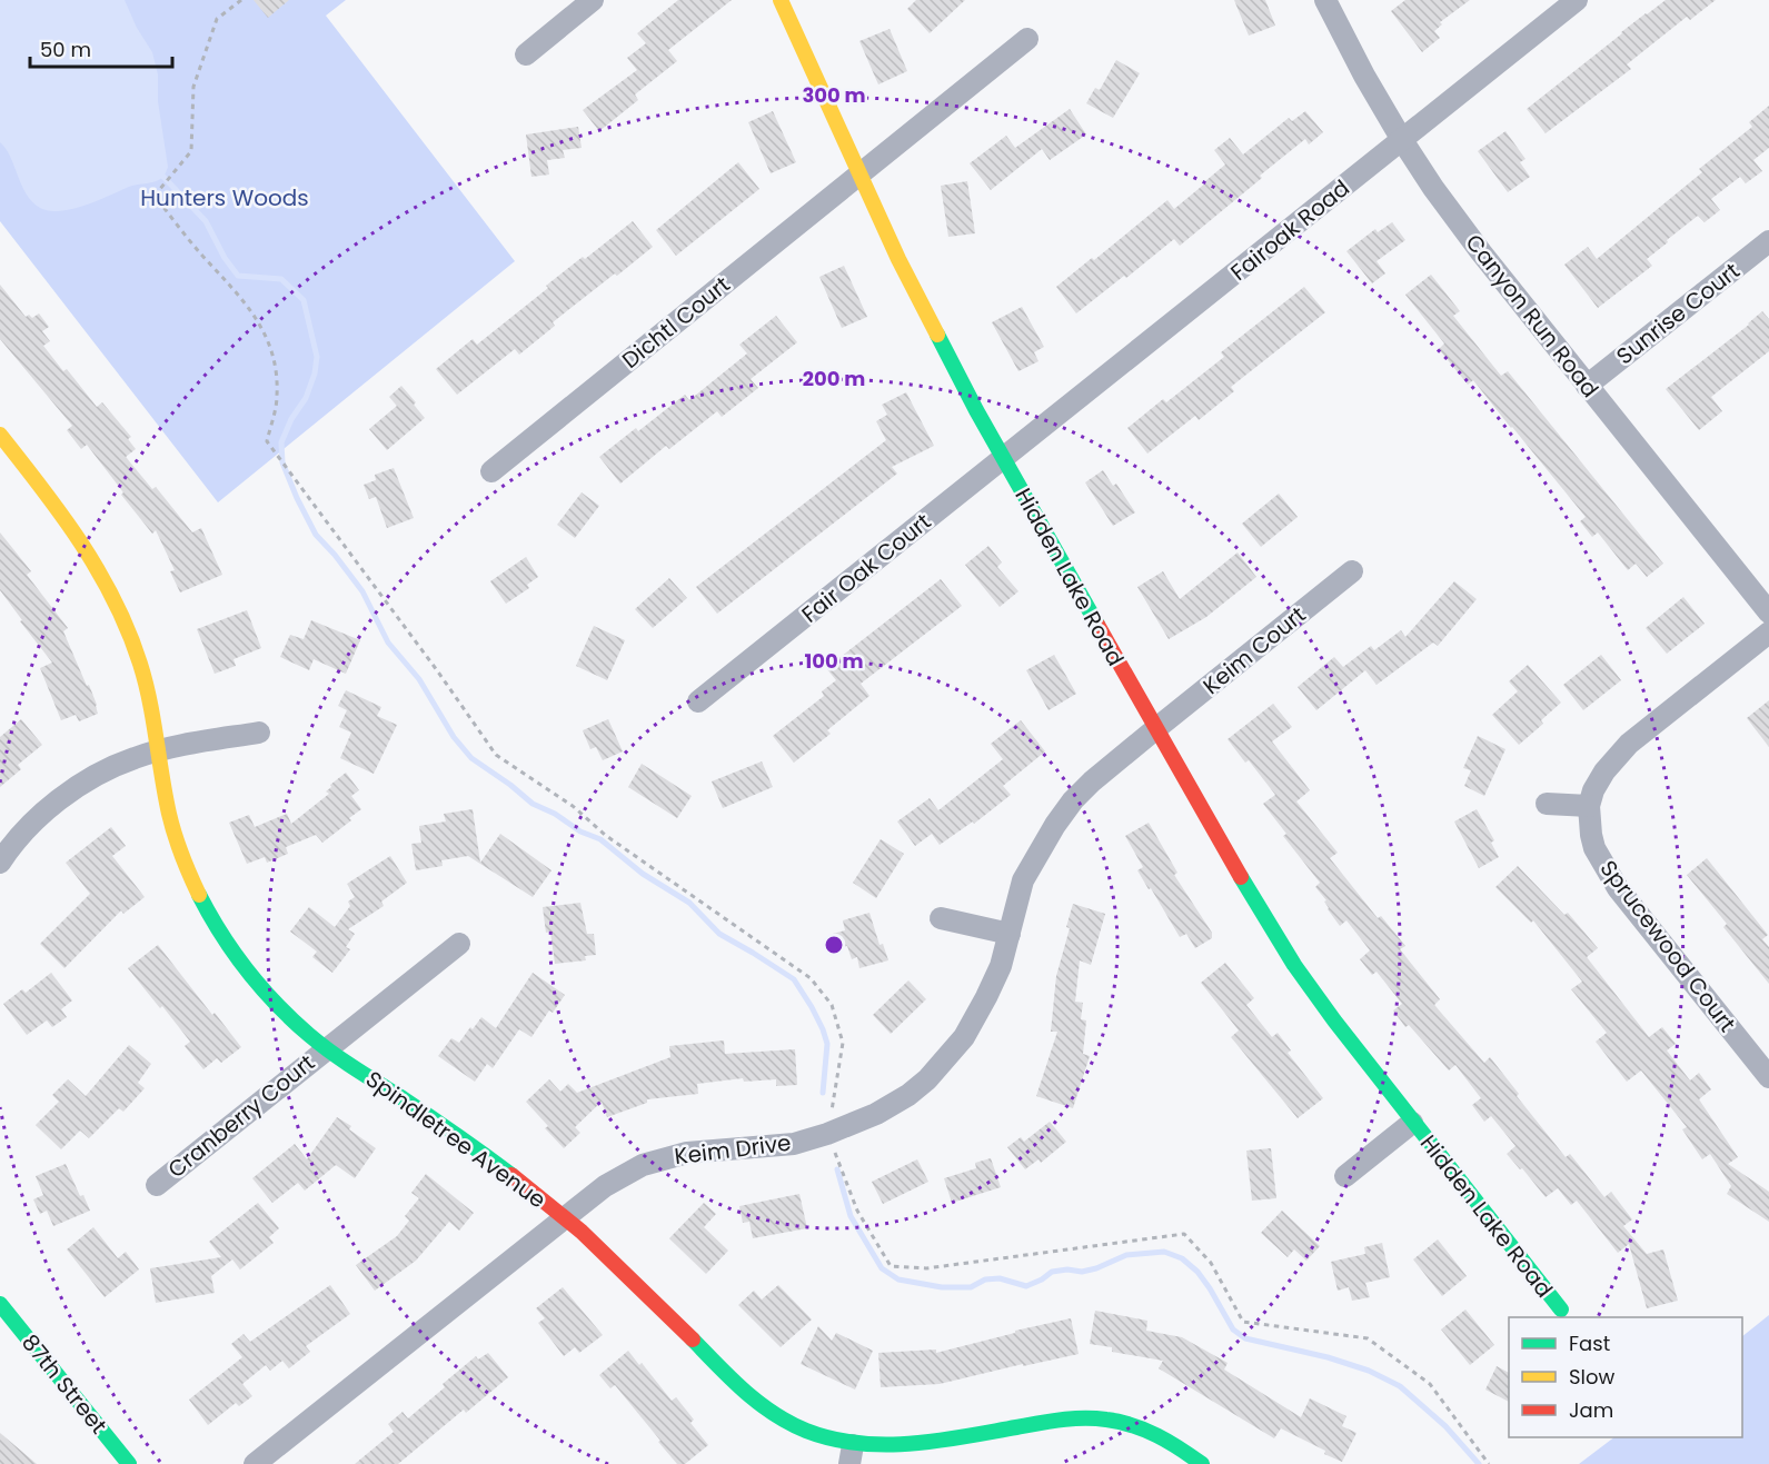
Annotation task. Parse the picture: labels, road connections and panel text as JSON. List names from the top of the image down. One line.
{"streets":{"street":["Fairoak Road","Sunrise Court","Canyon Run Road","Dichtl Court","Fair Oak Court","Hidden Lake Road","Keim Court","Sprucewood Court","Cranberry Court","Spindletree Avenue","Keim Drive","87th Street"]},"crossings":[["Fairoak Road","Canyon Run Road"],["Fairoak Road","Fair Oak Court"],["Fairoak Road","Hidden Lake Road"],["Sunrise Court","Canyon Run Road"],["Dichtl Court","Hidden Lake Road"],["Fair Oak Court","Hidden Lake Road"],["Hidden Lake Road","Keim Court"],["Hidden Lake Road","Keim Drive"],["Keim Court","Keim Drive"],["Cranberry Court","Spindletree Avenue"],["Spindletree Avenue","Keim Drive"]],"parks":["Hunters Woods"],"legend":["Fast","Slow","Jam"],"scale_bar":"50 m","rings":["300 m","200 m","100 m"]}
